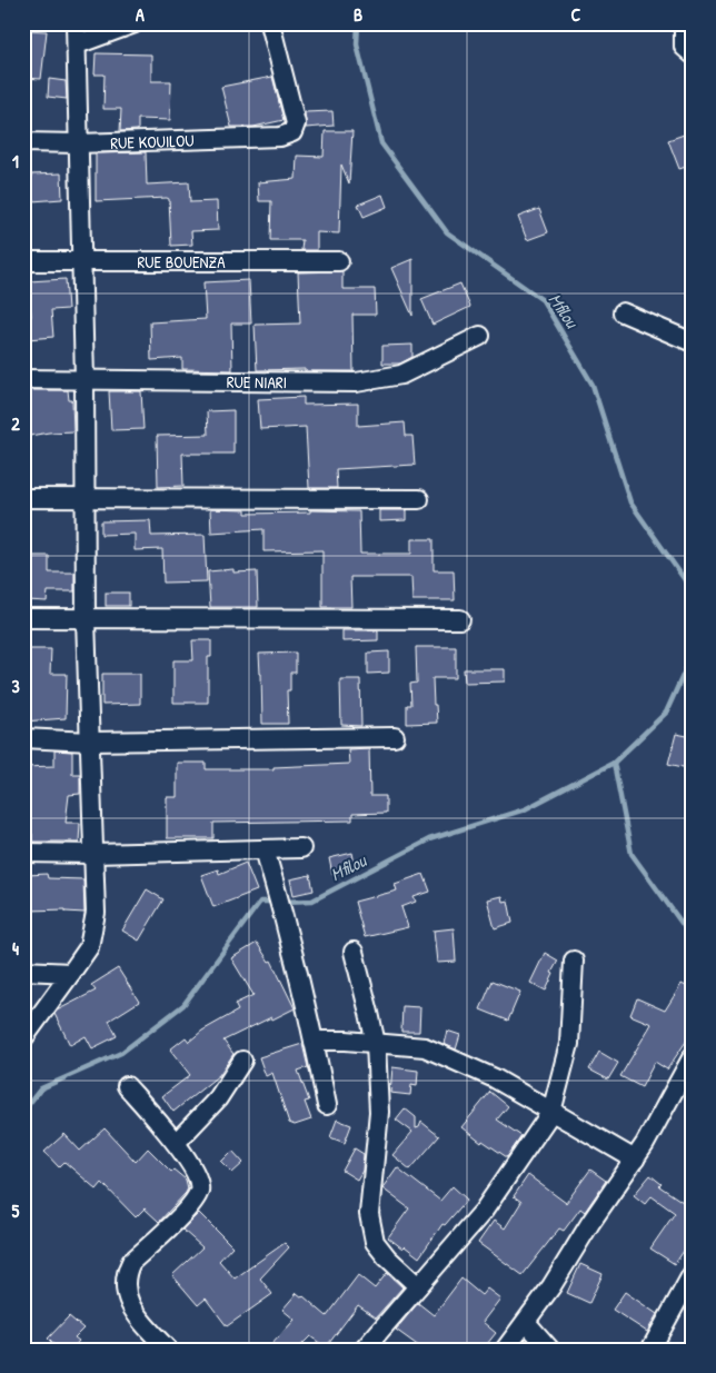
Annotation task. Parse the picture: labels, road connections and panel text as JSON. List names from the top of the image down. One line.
{"streets":{"street":["RUE KOUILOU","RUE BOUENZA","RUE NIARI"]},"water":["Mfilou"],"grid":{"columns":["A","B","C"],"rows":["1","2","3","4","5"]}}
